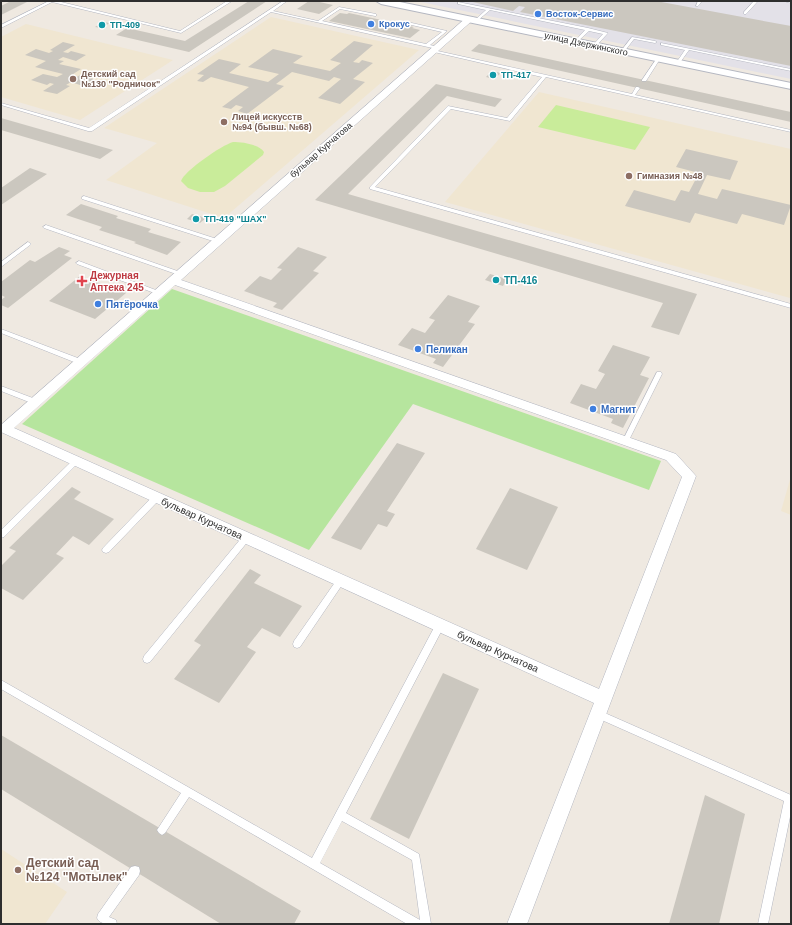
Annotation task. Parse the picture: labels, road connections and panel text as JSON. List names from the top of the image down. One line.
{"streets":{"main road":["улица Дзержинского"],"street":["бульвар Курчатова"]},"crossings":[["улица Дзержинского","бульвар Курчатова"]],"places":{"other":["Восток-Сервис","Крокус","ТП-409","ТП-417","Детский сад №130 \"Родничок\"","Лицей искусств №94 (бывш. №68)","Гимназия №48","ТП-419 \"ШАХ\"","ТП-416","Пятёрочка","Пеликан","Магнит","Детский сад №124 \"Мотылек\""],"health":["Дежурная Аптека 245"]}}
